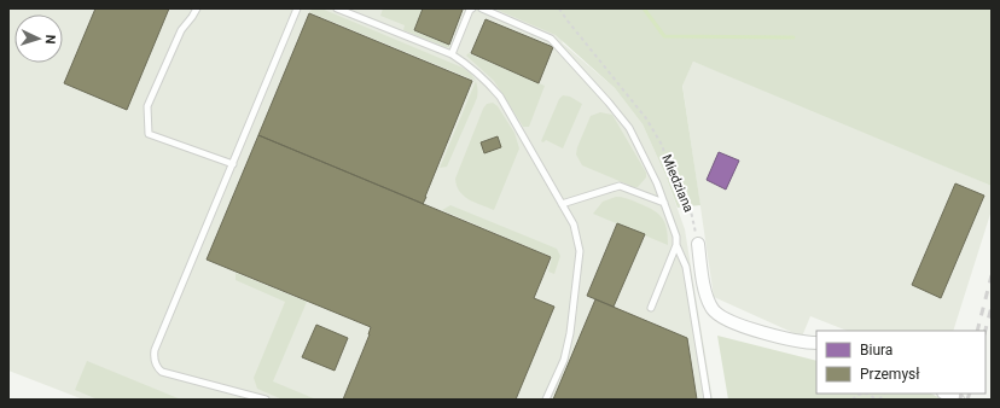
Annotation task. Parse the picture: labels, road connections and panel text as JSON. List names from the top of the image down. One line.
{"streets":{"path":["Miedziana"]},"legend":["Biura","Przemysł"],"north":"right"}
